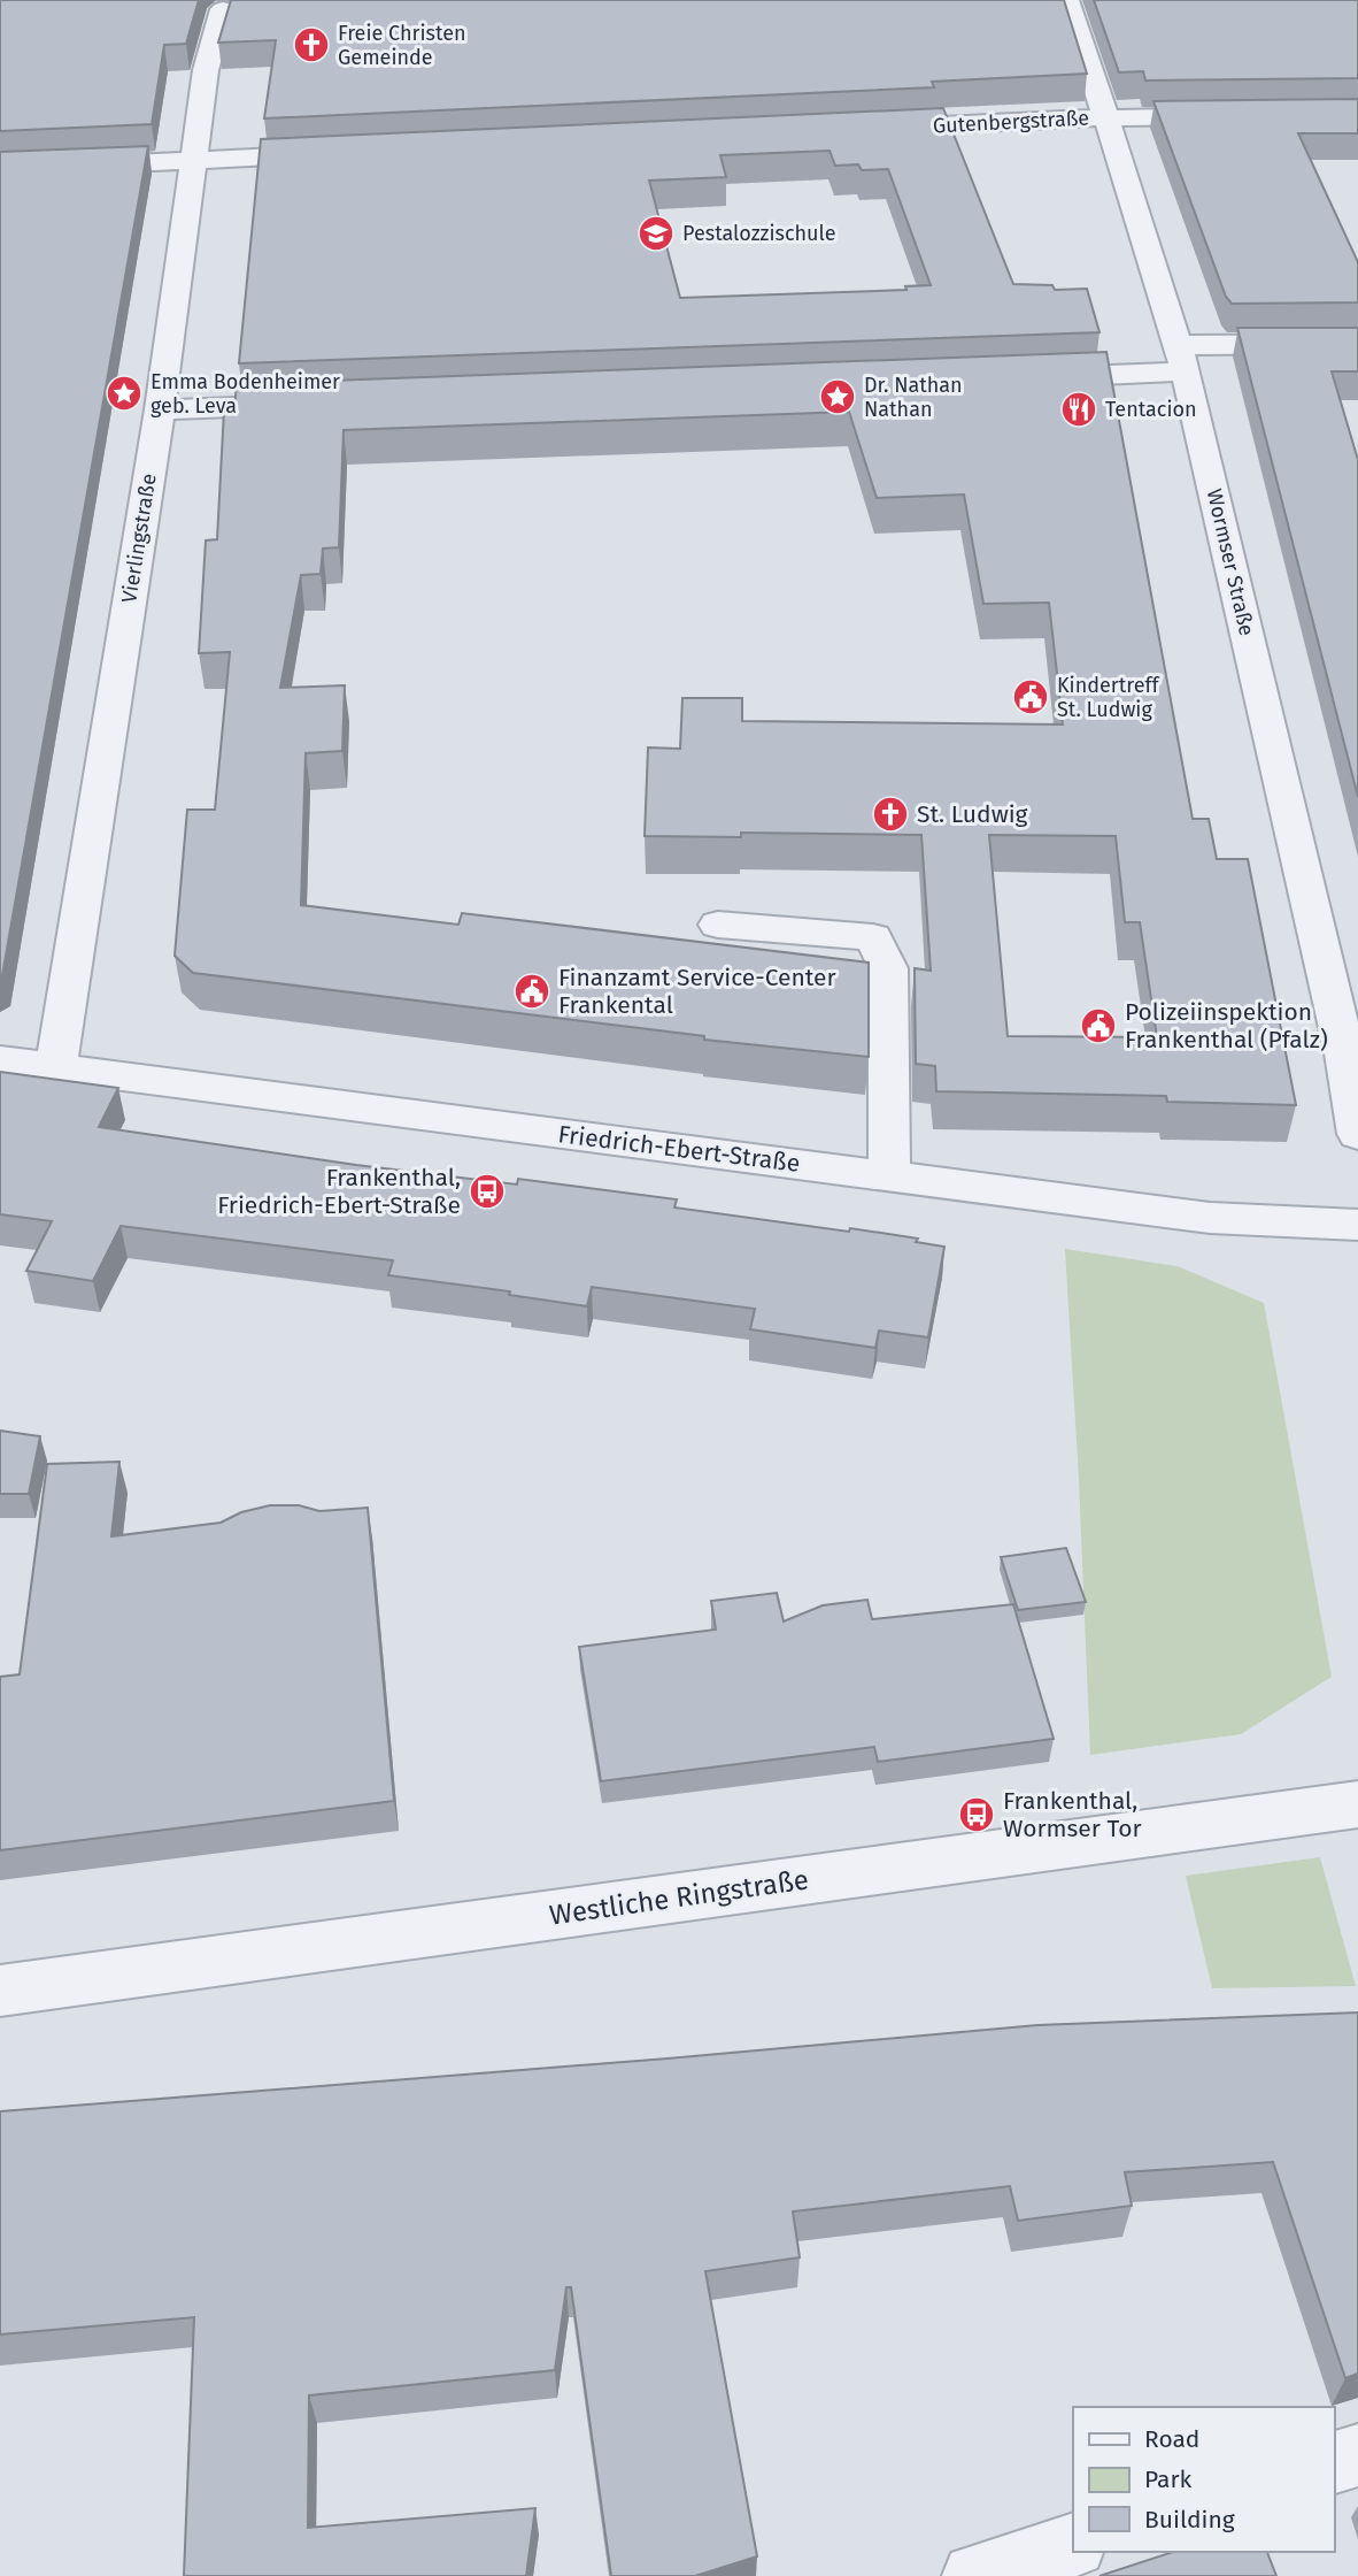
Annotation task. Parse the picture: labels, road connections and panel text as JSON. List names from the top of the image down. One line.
{"streets":{"street":["Gutenbergstraße","Vierlingstraße","Wormser Straße","Friedrich-Ebert-Straße","Westliche Ringstraße"]},"crossings":[["Gutenbergstraße","Wormser Straße"],["Vierlingstraße","Friedrich-Ebert-Straße"]],"places":{"church":["Freie Christen Gemeinde","St. Ludwig"],"school or university":["Pestalozzischule"],"place":["Emma Bodenheimer geb. Leva","Dr. Nathan Nathan"],"restaurant":["Tentacion"],"public building":["Kindertreff St. Ludwig","Finanzamt Service-Center Frankental","Polizeiinspektion Frankenthal (Pfalz)"],"bus stop":["Frankenthal, Friedrich-Ebert-Straße","Frankenthal, Wormser Tor"]},"legend":["Road","Park","Building"]}
